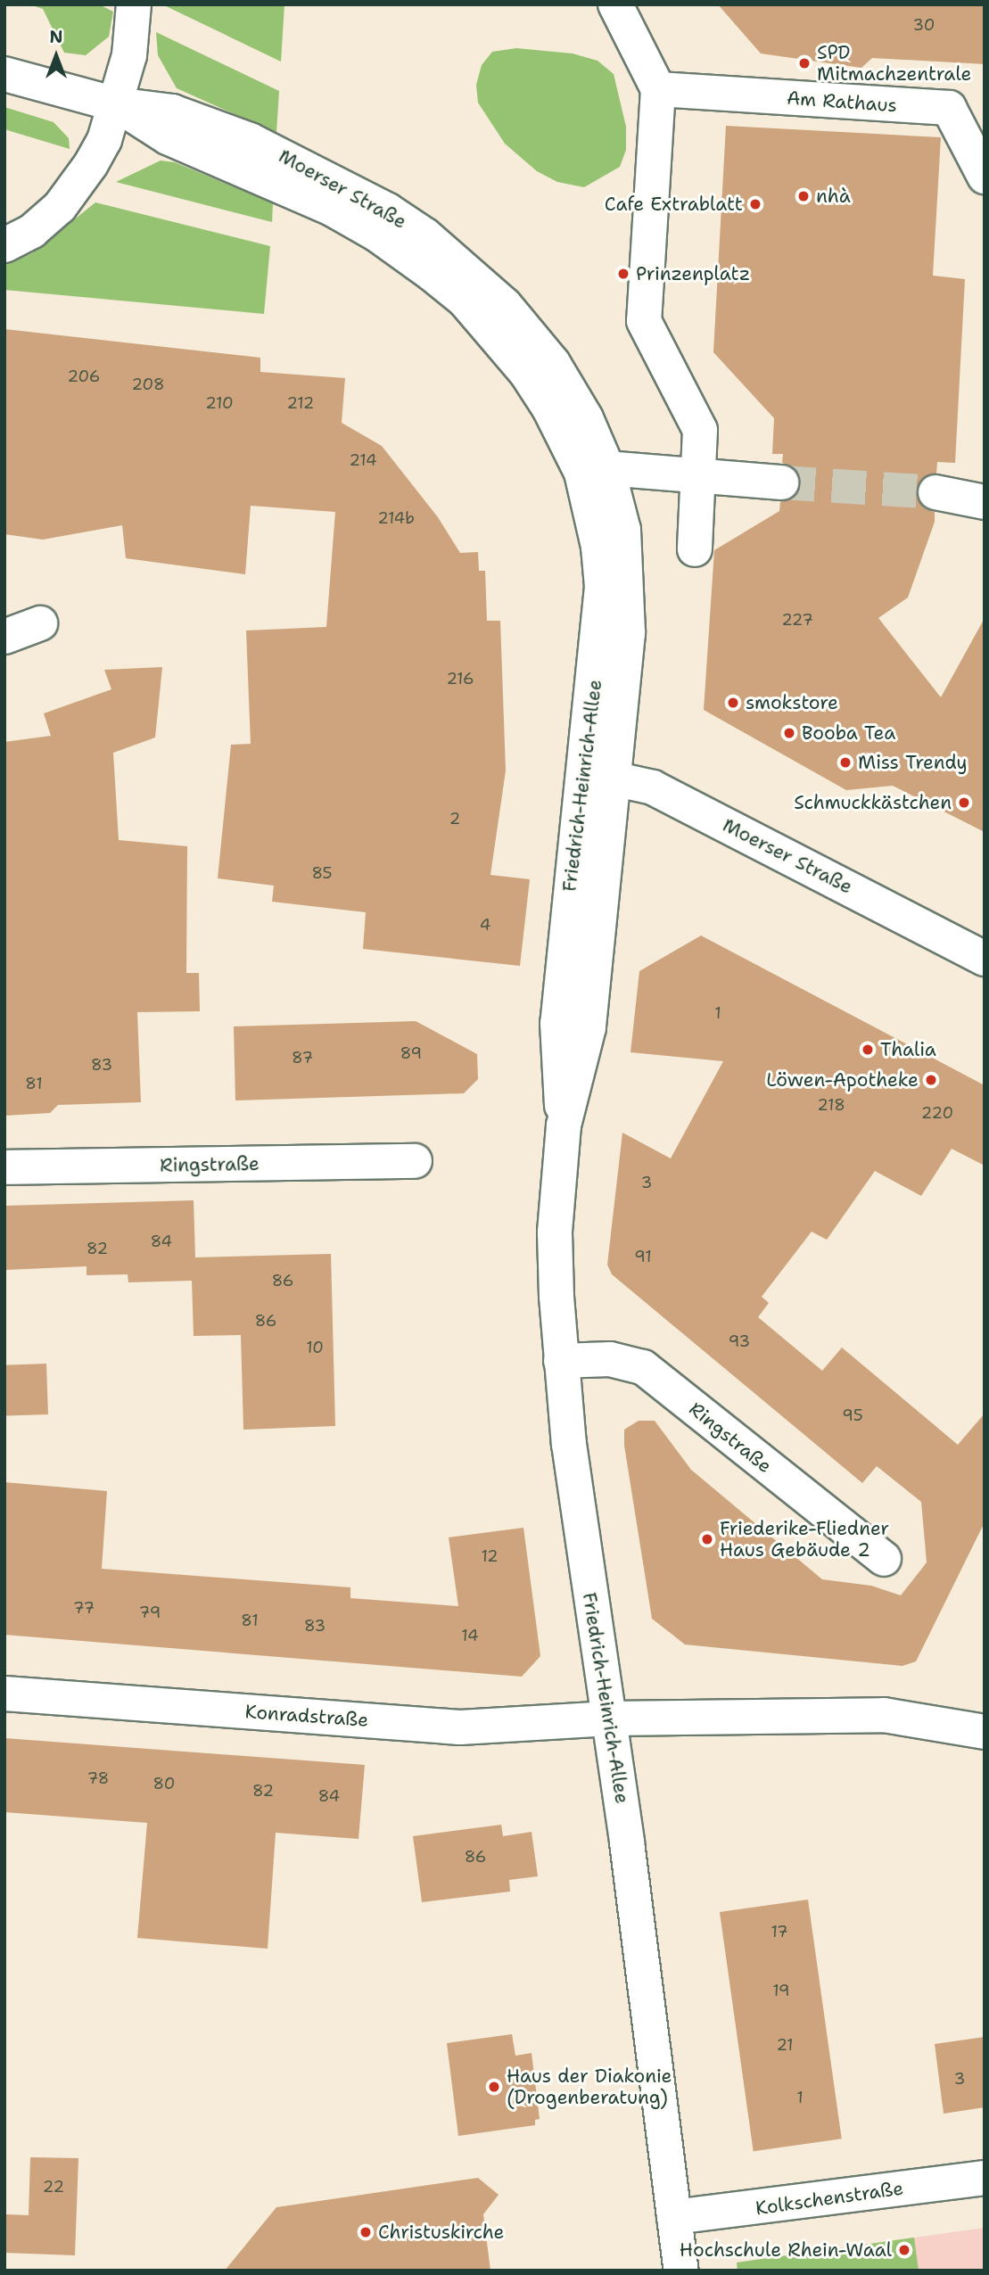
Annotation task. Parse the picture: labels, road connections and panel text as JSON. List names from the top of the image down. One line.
{"streets":{"street":["Am Rathaus","Moerser Straße","Friedrich-Heinrich-Allee","Ringstraße","Konradstraße","Kolkschenstraße"]},"crossings":[["Moerser Straße","Friedrich-Heinrich-Allee"],["Friedrich-Heinrich-Allee","Ringstraße"],["Friedrich-Heinrich-Allee","Konradstraße"],["Friedrich-Heinrich-Allee","Kolkschenstraße"]],"places":["SPD Mitmachzentrale","nhà","Cafe Extrablatt","Prinzenplatz","smokstore","Booba Tea","Miss Trendy","Schmuckkästchen","Thalia","Löwen-Apotheke","Friederike-Fliedner Haus Gebäude 2","Haus der Diakonie (Drogenberatung)","Christuskirche","Hochschule Rhein-Waal"],"house_numbers":["30","206","208","210","212","214","214b","227","216","2","85","4","1","89","87","83","81","218","220","3","84","82","91","86","86","93","10","95","12","77","79","81","83","14","78","80","82","84","86","17","19","21","3","1","22"],"north":"top"}
